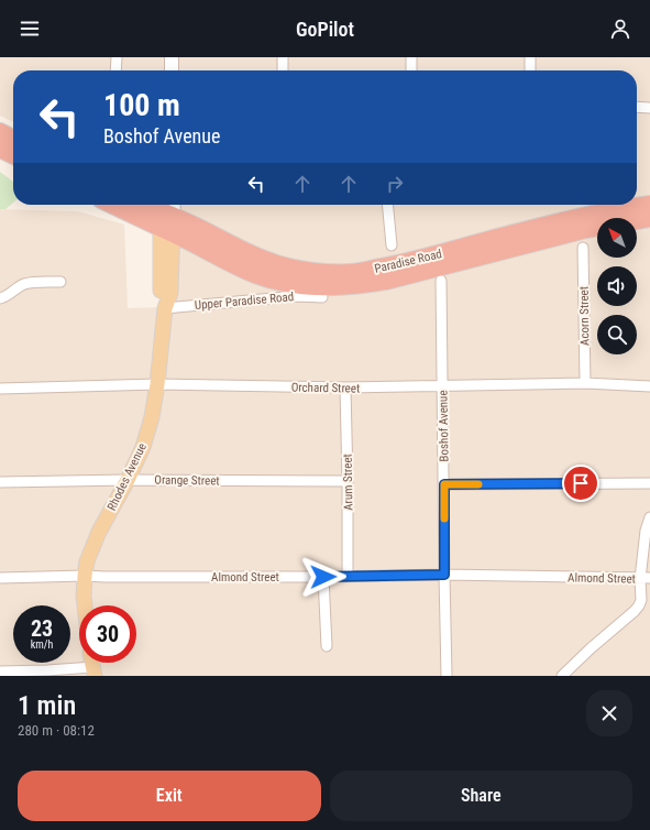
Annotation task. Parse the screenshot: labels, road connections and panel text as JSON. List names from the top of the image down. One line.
{"streets":{"highway":["Paradise Road"],"main road":["Rhodes Avenue"],"street":["Upper Paradise Road","Acorn Street","Orchard Street","Boshof Avenue","Orange Street","Arum Street","Almond Street"]},"crossings":[["Paradise Road","Rhodes Avenue"],["Upper Paradise Road","Rhodes Avenue"],["Acorn Street","Orchard Street"],["Orchard Street","Boshof Avenue"],["Orchard Street","Rhodes Avenue"],["Orchard Street","Arum Street"],["Boshof Avenue","Almond Street"],["Rhodes Avenue","Orange Street"],["Rhodes Avenue","Almond Street"],["Orange Street","Arum Street"],["Arum Street","Almond Street"]],"north":"top left","page":{"header":"GoPilot","turn":["100 m","Boshof Avenue"],"speed":"23 km/h","limit":"30","heading":["1 min","280 m · 08:12"],"buttons":["Exit","Share"]}}
